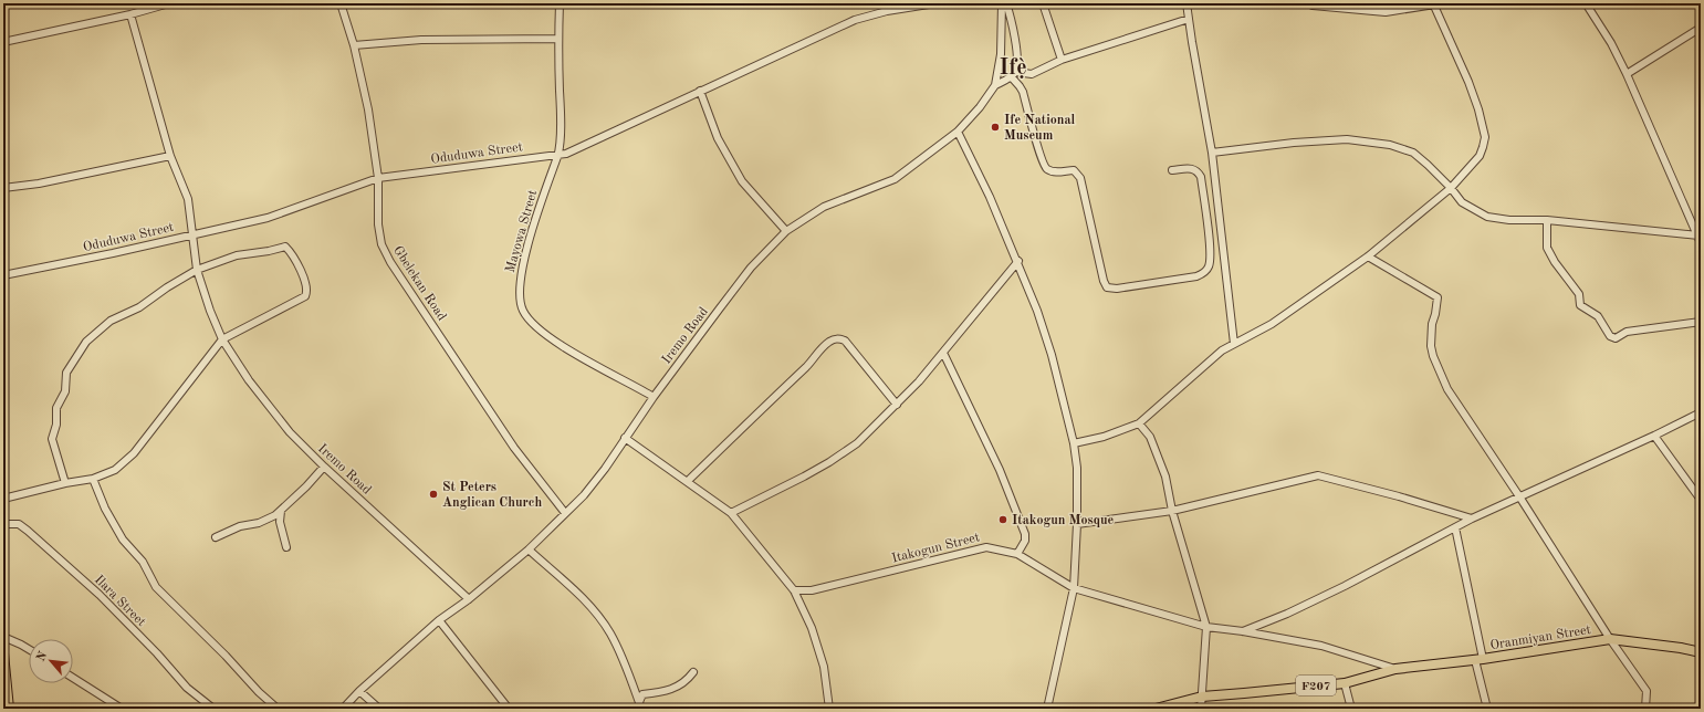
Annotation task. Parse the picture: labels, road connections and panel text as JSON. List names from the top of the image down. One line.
{"streets":{"main road":["Oranmiyan Street","F207"],"street":["Oduduwa Street","Mayowa Street","Gbelekan Road","Iremo Road","Itakogun Street","Ilara Street"]},"crossings":[["Oduduwa Street","Mayowa Street"],["Oduduwa Street","Gbelekan Road"],["Oduduwa Street","Iremo Road"],["Mayowa Street","Iremo Road"],["Gbelekan Road","Iremo Road"],["Itakogun Street","F207"],["Oranmiyan Street","F207"]],"districts":["Ifẹ̀"],"places":["Ife National Museum","St Peters Anglican Church","Itakogun Mosque"],"north":"top left"}
